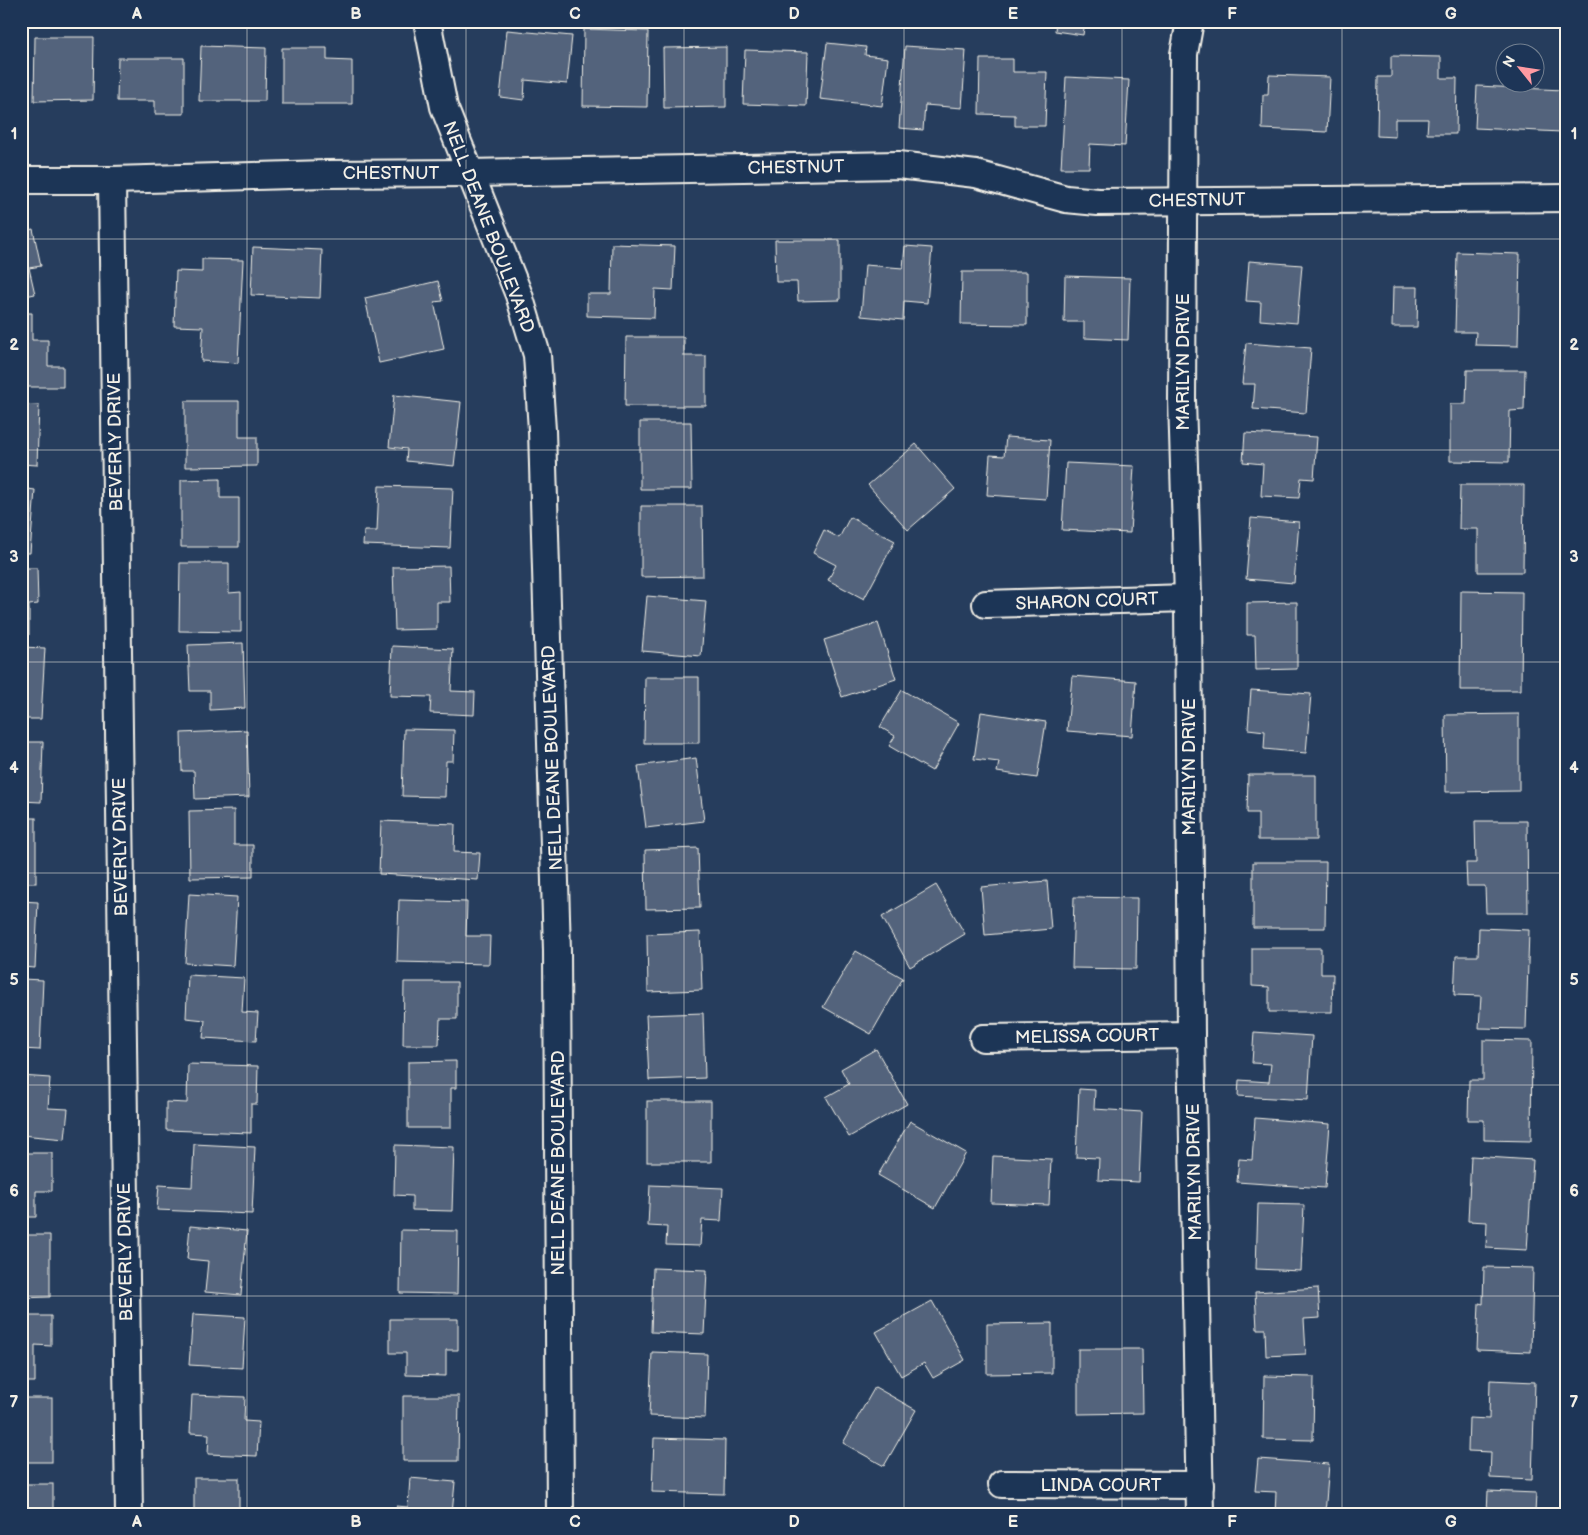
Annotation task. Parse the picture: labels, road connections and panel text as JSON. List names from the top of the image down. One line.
{"streets":{"street":["CHESTNUT","NELL DEANE BOULEVARD","MARILYN DRIVE","BEVERLY DRIVE","SHARON COURT","MELISSA COURT","LINDA COURT"]},"crossings":[["CHESTNUT","NELL DEANE BOULEVARD"],["CHESTNUT","MARILYN DRIVE"],["CHESTNUT","BEVERLY DRIVE"],["MARILYN DRIVE","SHARON COURT"],["MARILYN DRIVE","MELISSA COURT"],["MARILYN DRIVE","LINDA COURT"]],"north":"top left","grid":{"columns":["A","B","C","D","E","F","G"],"rows":["1","2","3","4","5","6","7"]}}
